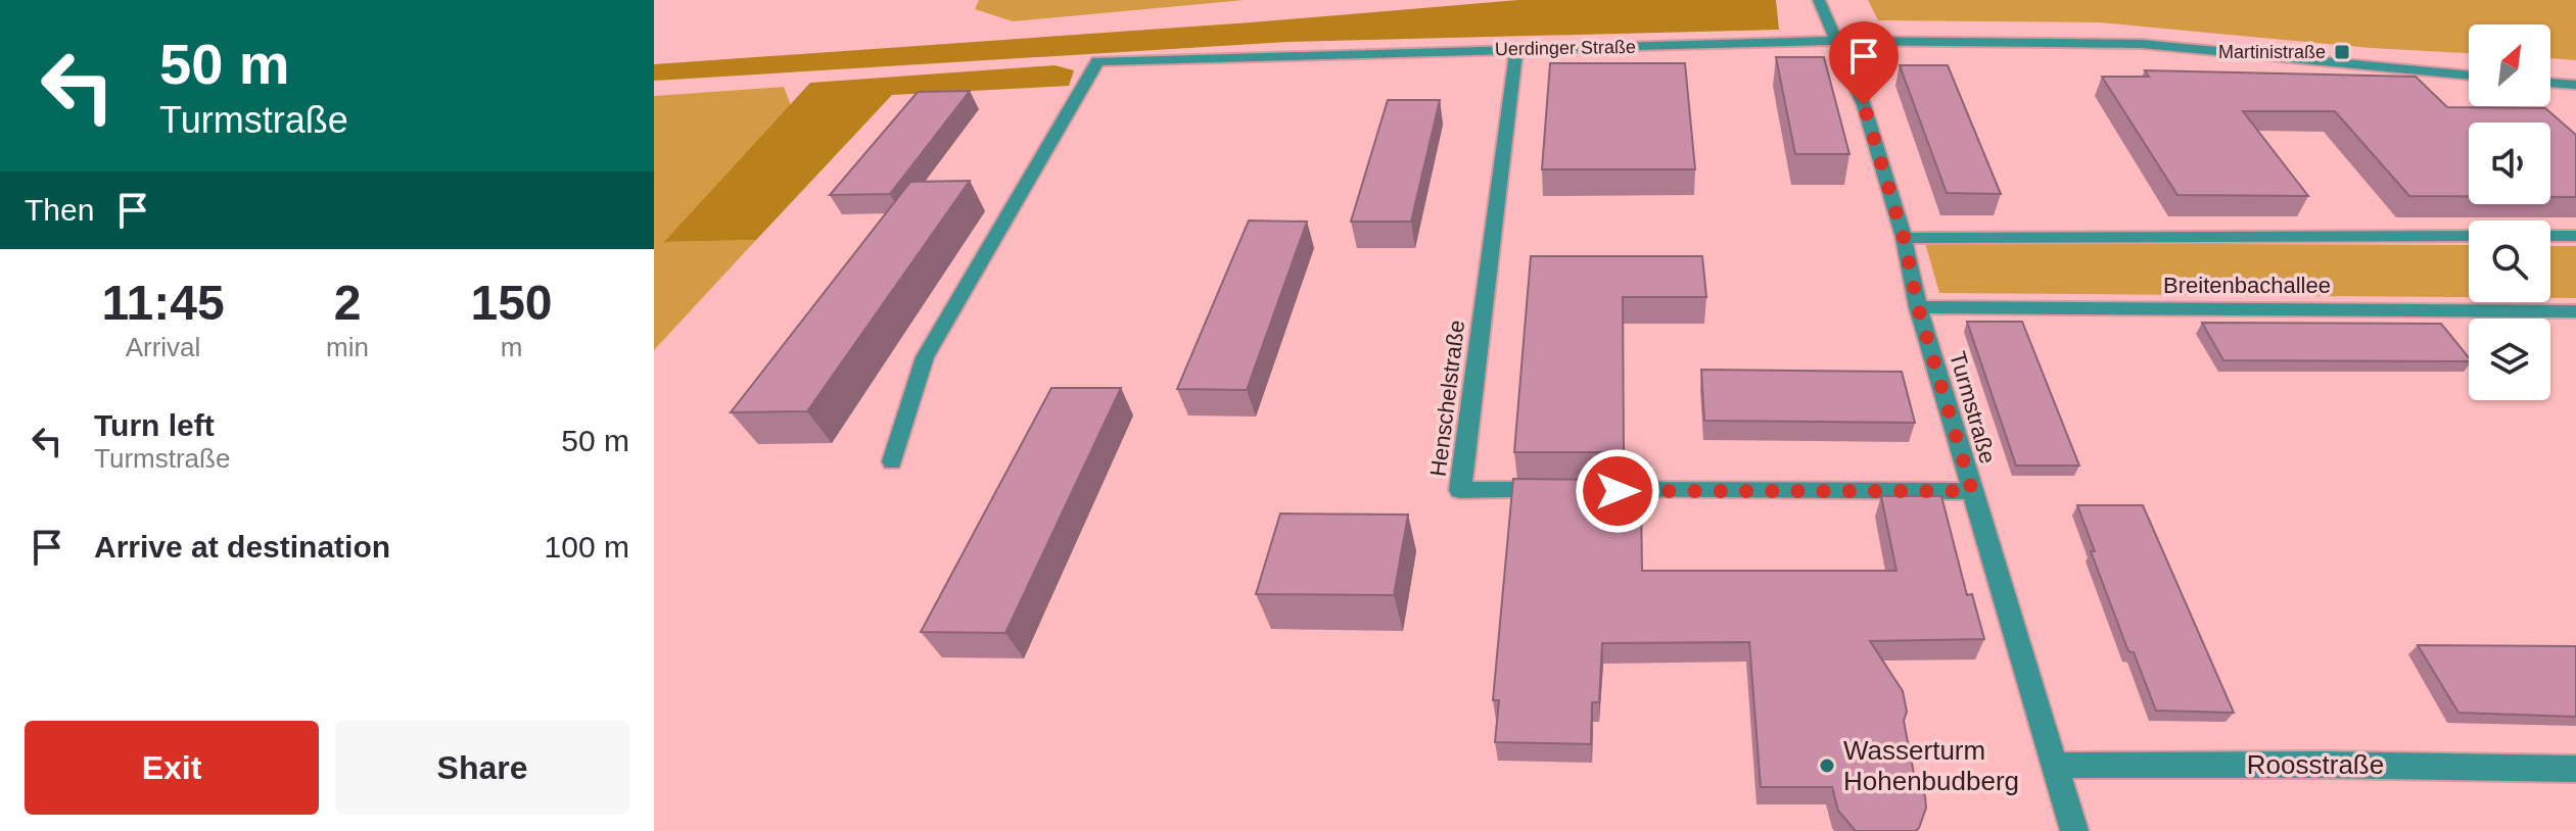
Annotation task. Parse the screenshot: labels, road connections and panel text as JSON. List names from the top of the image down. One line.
{"streets":{"street":["Uerdinger Straße","Breitenbachallee","Henschelstraße","Turmstraße","Roosstraße"]},"crossings":[["Uerdinger Straße","Henschelstraße"],["Uerdinger Straße","Turmstraße"],["Breitenbachallee","Turmstraße"],["Henschelstraße","Turmstraße"],["Turmstraße","Roosstraße"]],"places":{"transit":["Martinistraße"],"other":["Wasserturm Hohenbudberg"]},"north":"top right","page":{"turn":["50 m","Turmstraße"],"then":"Then","eta":["11:45","Arrival","2","min","150","m"],"list":[{"name":"Turn left","note":"Turmstraße","value":"50 m"},{"name":"Arrive at destination","value":"100 m"}],"buttons":["Exit","Share"]}}
